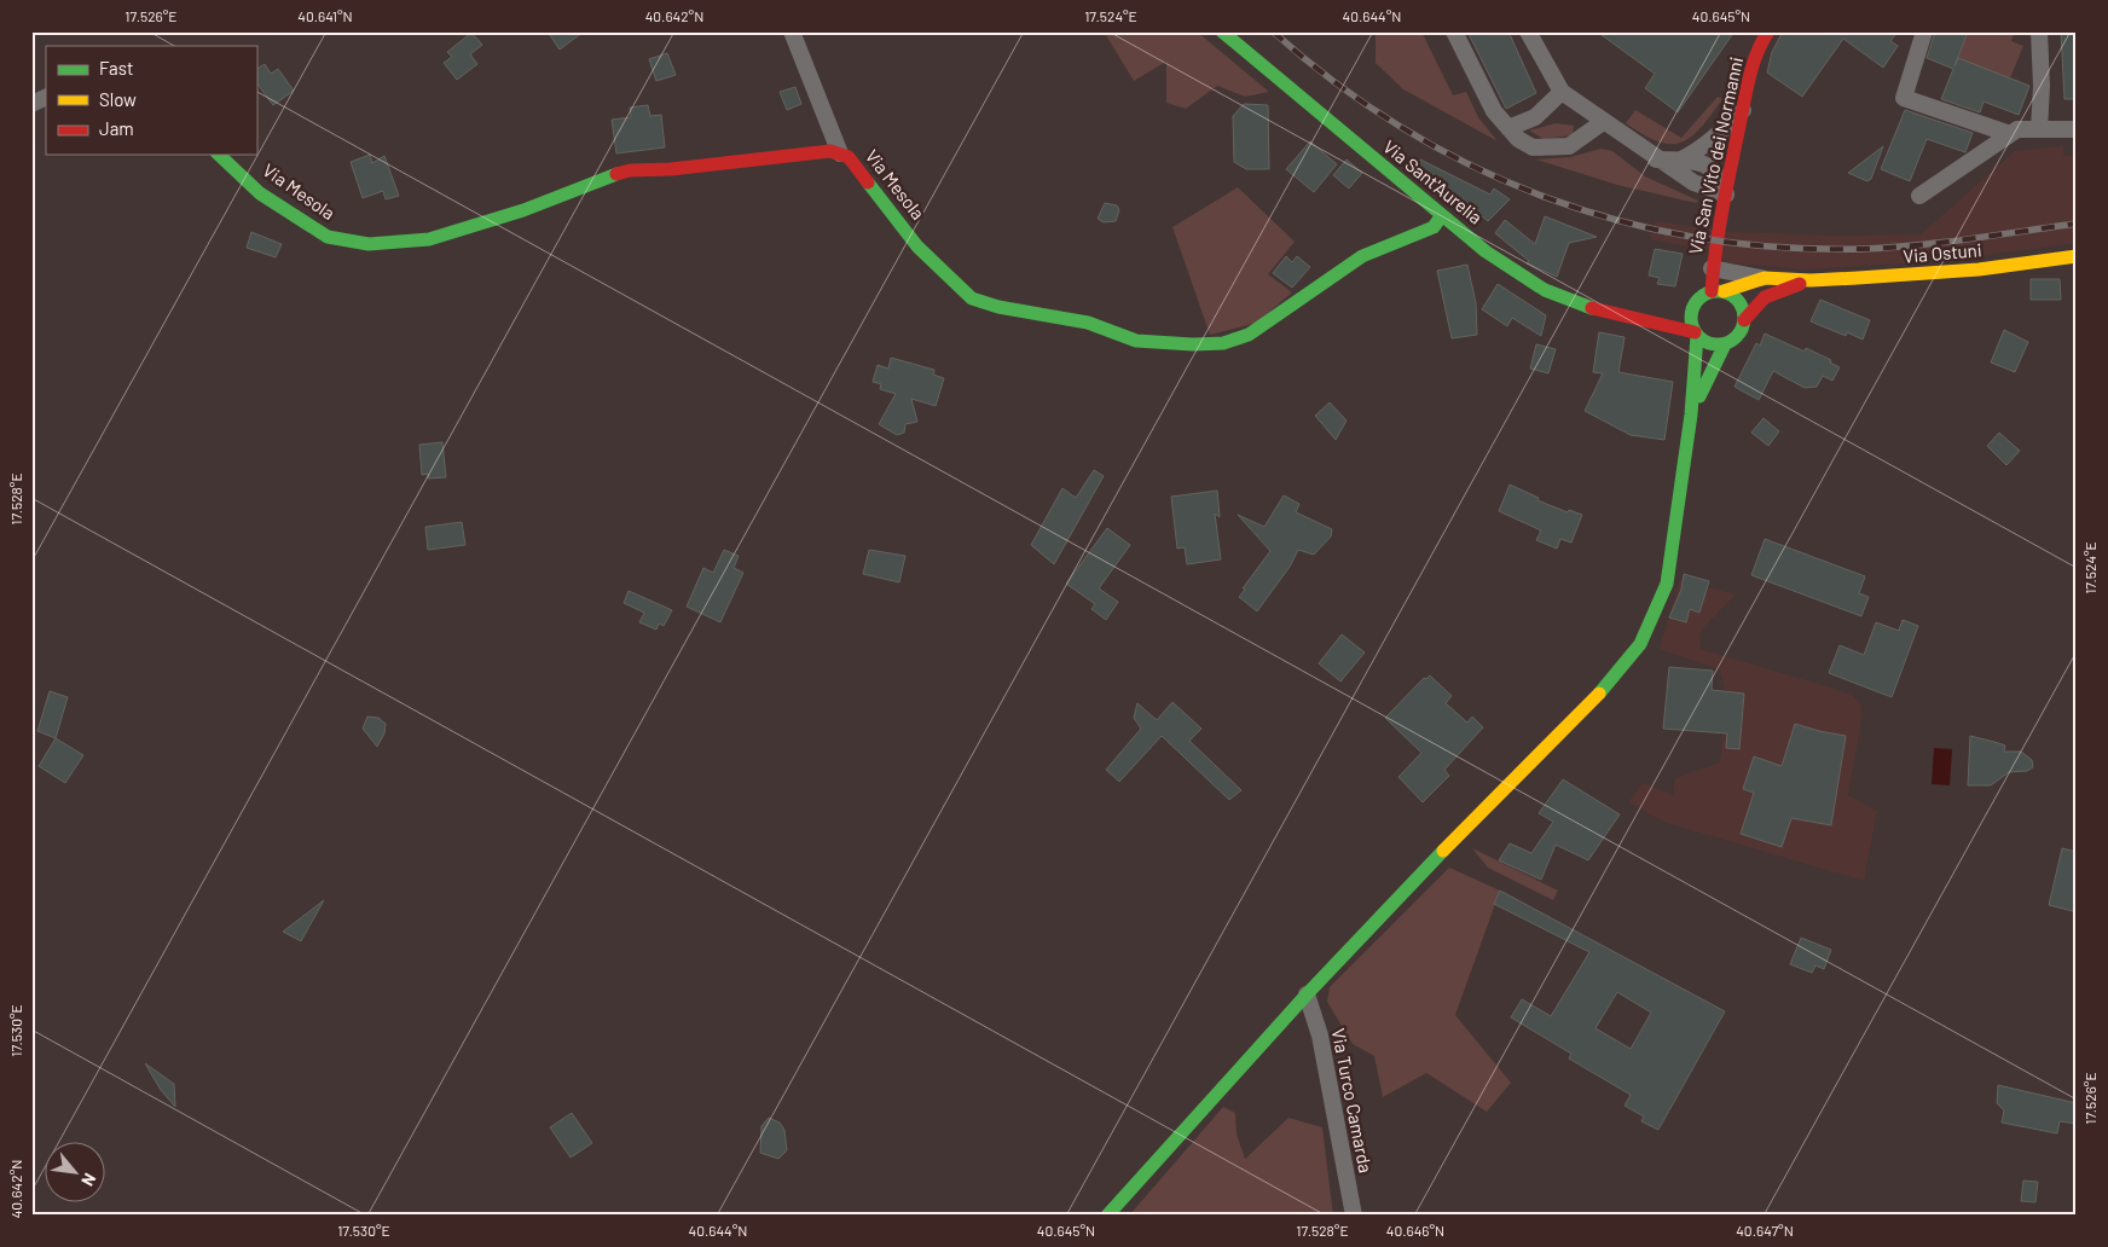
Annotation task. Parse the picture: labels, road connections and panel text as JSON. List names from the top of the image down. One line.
{"streets":{"main road":["Via San Vito dei Normanni","Via Sant'Aurelia","Via Mesola","Via Ostuni"],"street":["Via Turco Camarda"]},"crossings":[["Via Sant'Aurelia","Via Mesola"]],"legend":["Fast","Slow","Jam"],"north":"bottom right","coordinates":["17.526°E","40.641°N","40.642°N","17.524°E","40.644°N","40.645°N","17.528°E","17.530°E","40.646°N","40.647°N"]}
